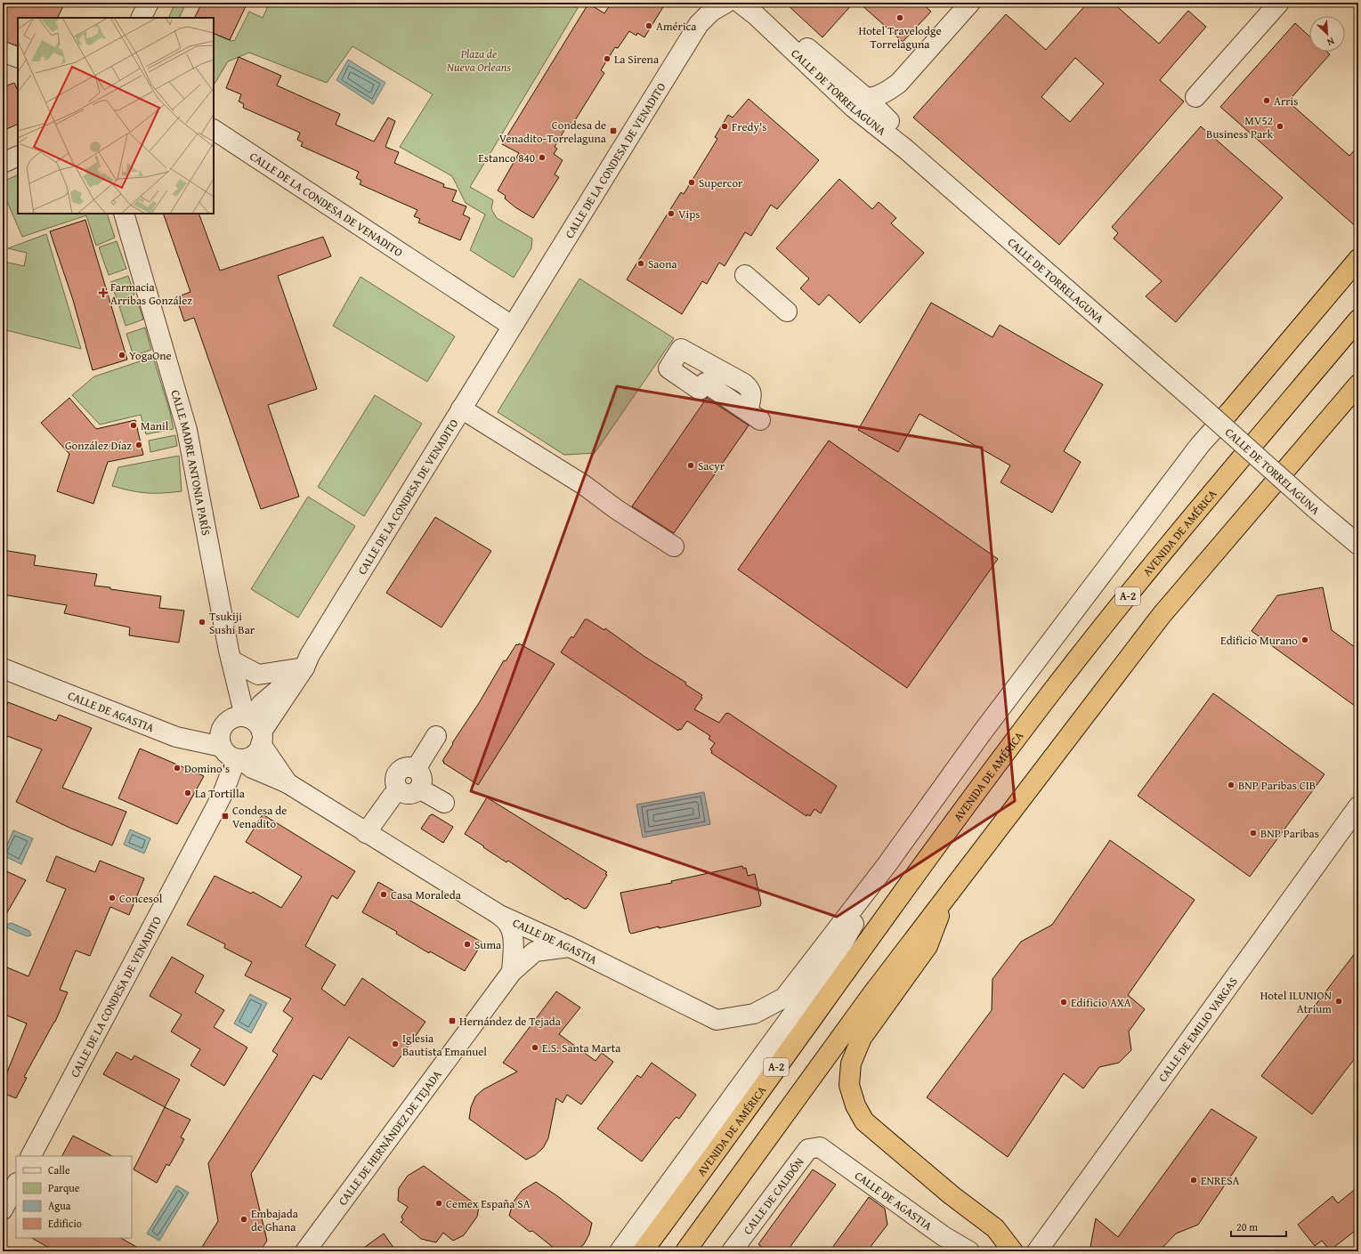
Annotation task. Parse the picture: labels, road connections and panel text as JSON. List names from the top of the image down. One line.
{"streets":{"highway":["AVENIDA DE AMÉRICA","A-2"],"street":["CALLE DE TORRELAGUNA","CALLE DE LA CONDESA DE VENADITO","CALLE MADRE ANTONIA PARÍS","CALLE DE AGASTIA","CALLE DE EMILIO VARGAS","CALLE DE HERNÁNDEZ DE TEJADA","CALLE DE CALIDÓN"]},"crossings":[["CALLE DE LA CONDESA DE VENADITO","CALLE MADRE ANTONIA PARÍS"],["CALLE DE LA CONDESA DE VENADITO","CALLE DE AGASTIA"],["CALLE MADRE ANTONIA PARÍS","CALLE DE AGASTIA"],["CALLE DE AGASTIA","CALLE DE HERNÁNDEZ DE TEJADA"],["CALLE DE AGASTIA","CALLE DE CALIDÓN"]],"parks":["Plaza de Nueva Orleans"],"places":{"other":["Hotel Travelodge Torrelaguna","América","La Sirena","Arris","Fredy's","MV52 Business Park","Estanco 840","Supercor","Vips","Saona","YogaOne","Manil","González Díaz","Sacyr","Tsukiji Sushi Bar","Edificio Murano","Domino's","BNP Paribas CIB","La Tortilla","BNP Paribas","Casa Moraleda","Concesol","Suma","Hotel ILUNION Atrium","Edificio AXA","Iglesia Bautista Emanuel","E.S. Santa Marta","ENRESA","Cemex España SA","Embajada de Ghana"],"transit":["Condesa de Venadito-Torrelaguna","Condesa de Venadito","Hernández de Tejada"],"health":["Farmacia Arribas González"]},"legend":["Calle","Parque","Agua","Edificio"],"scale_bar":"20 m","north":"bottom right"}
